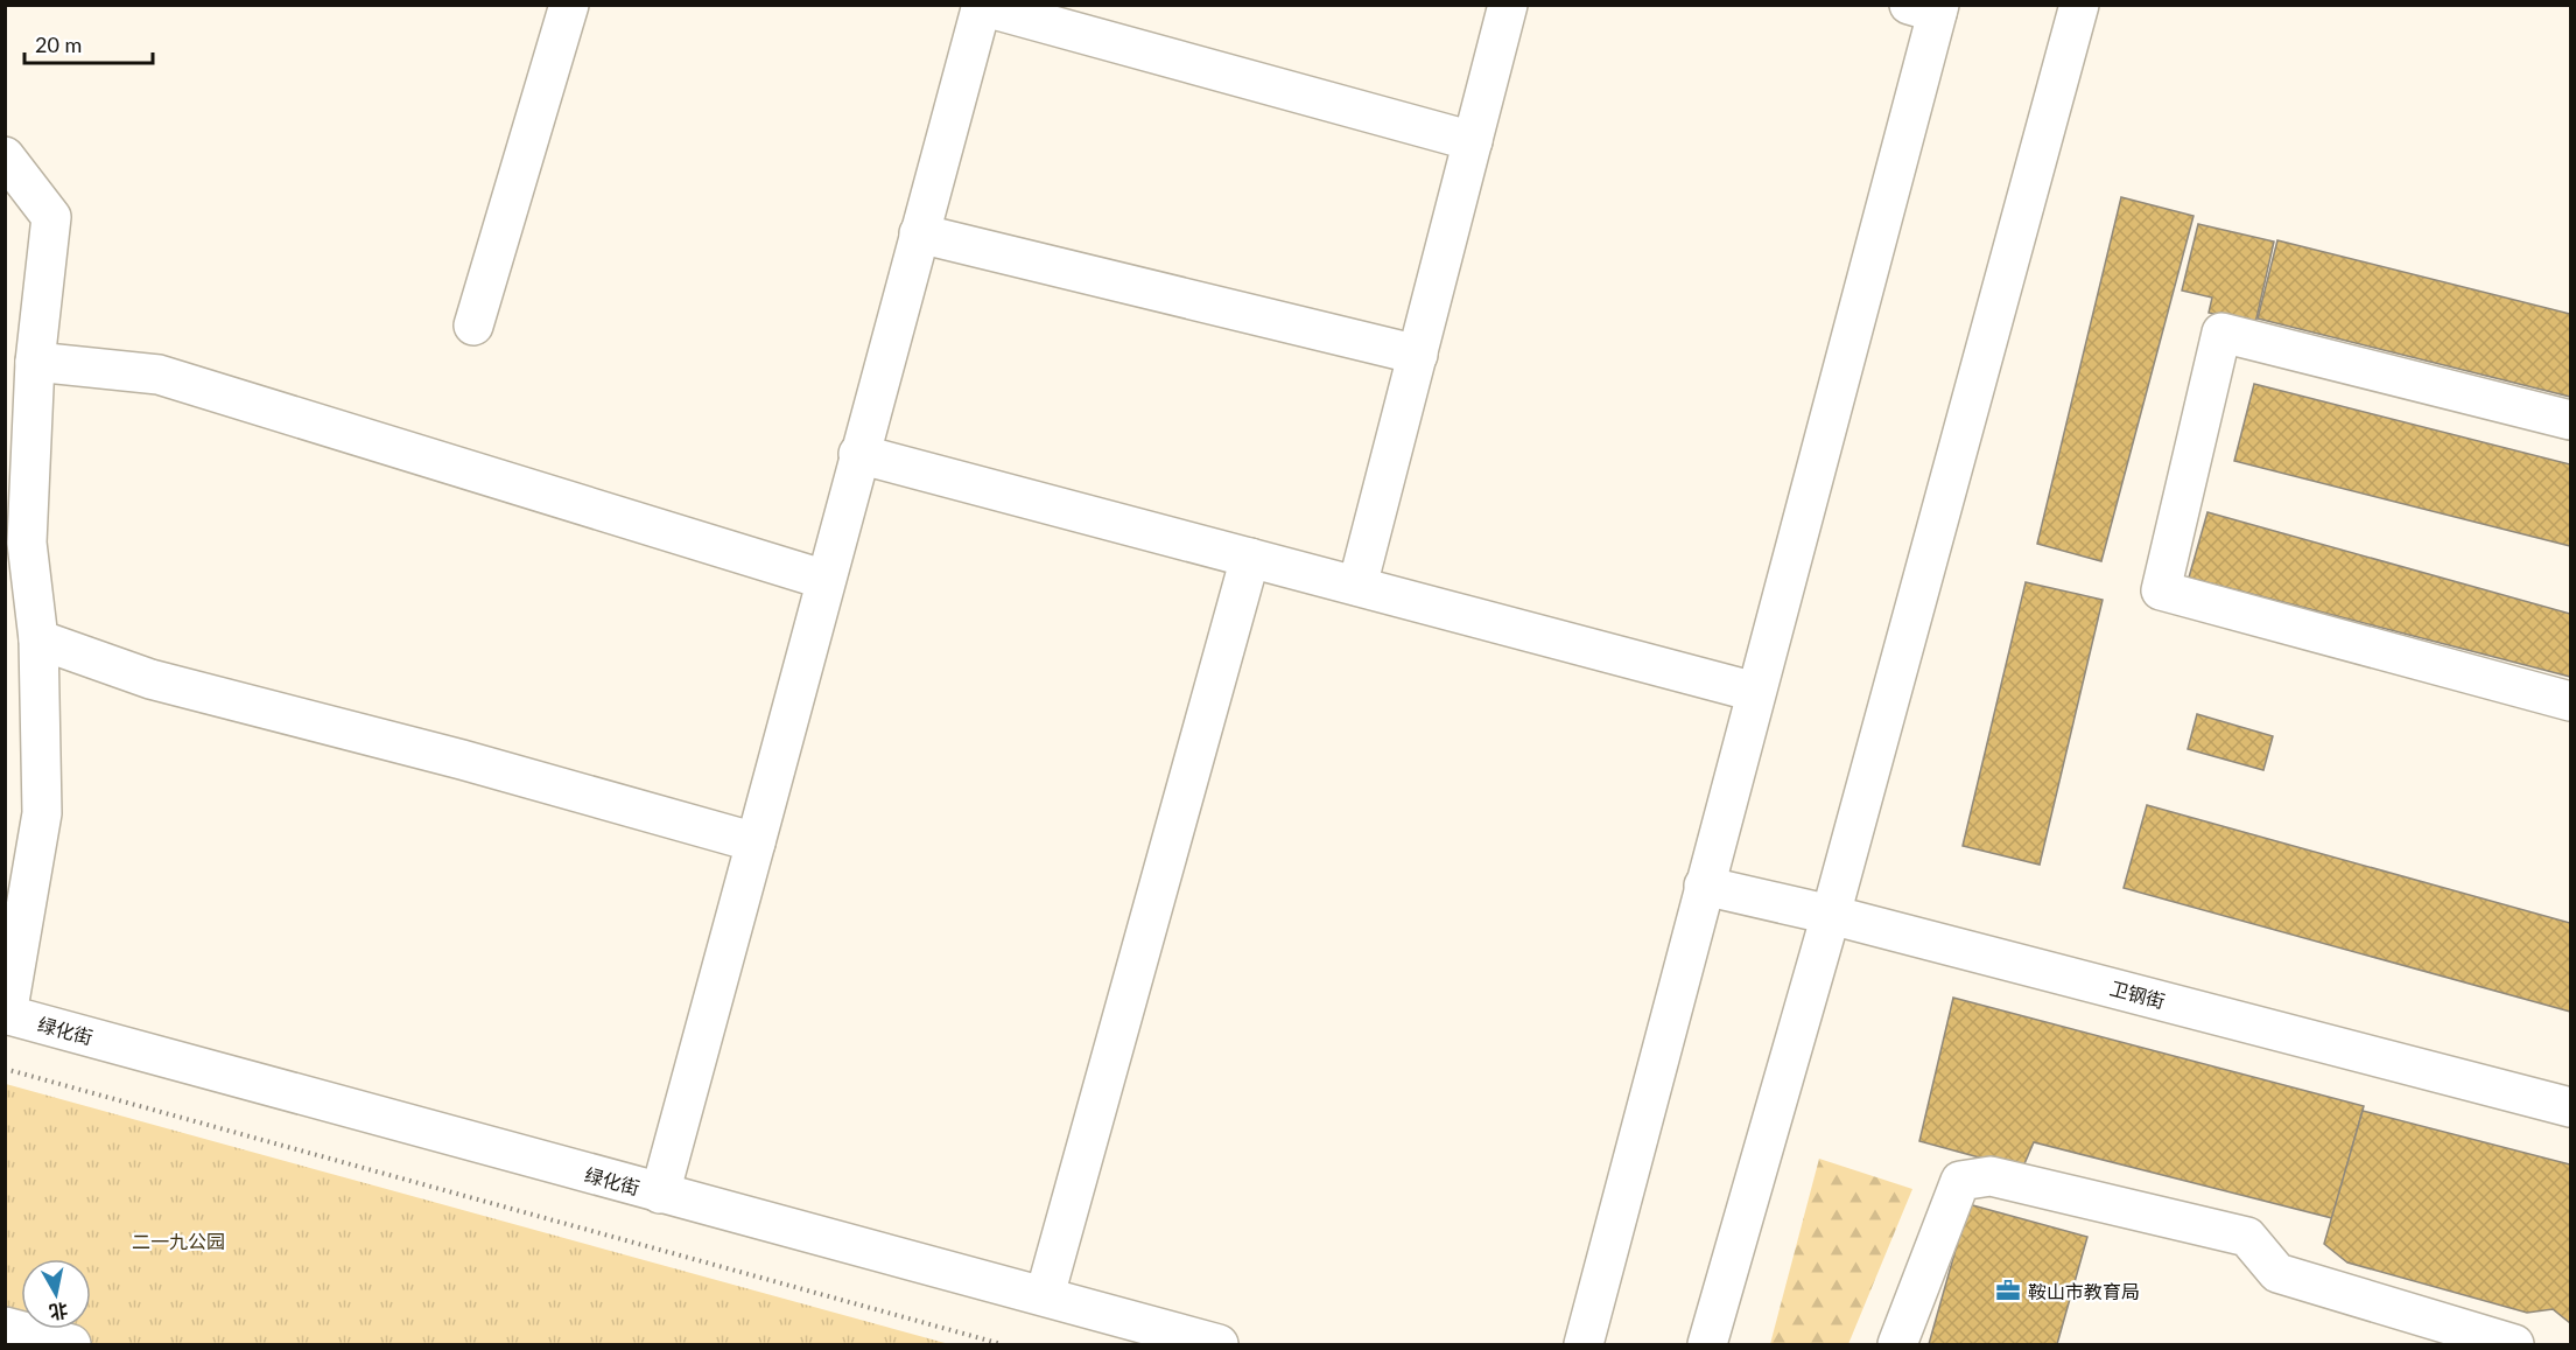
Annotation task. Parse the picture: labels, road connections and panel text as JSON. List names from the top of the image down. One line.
{"streets":{"main road":["卫钢街","绿化街"]},"parks":["二一九公园"],"places":{"office":["鞍山市教育局"]},"scale_bar":"20 m","north":"bottom"}
